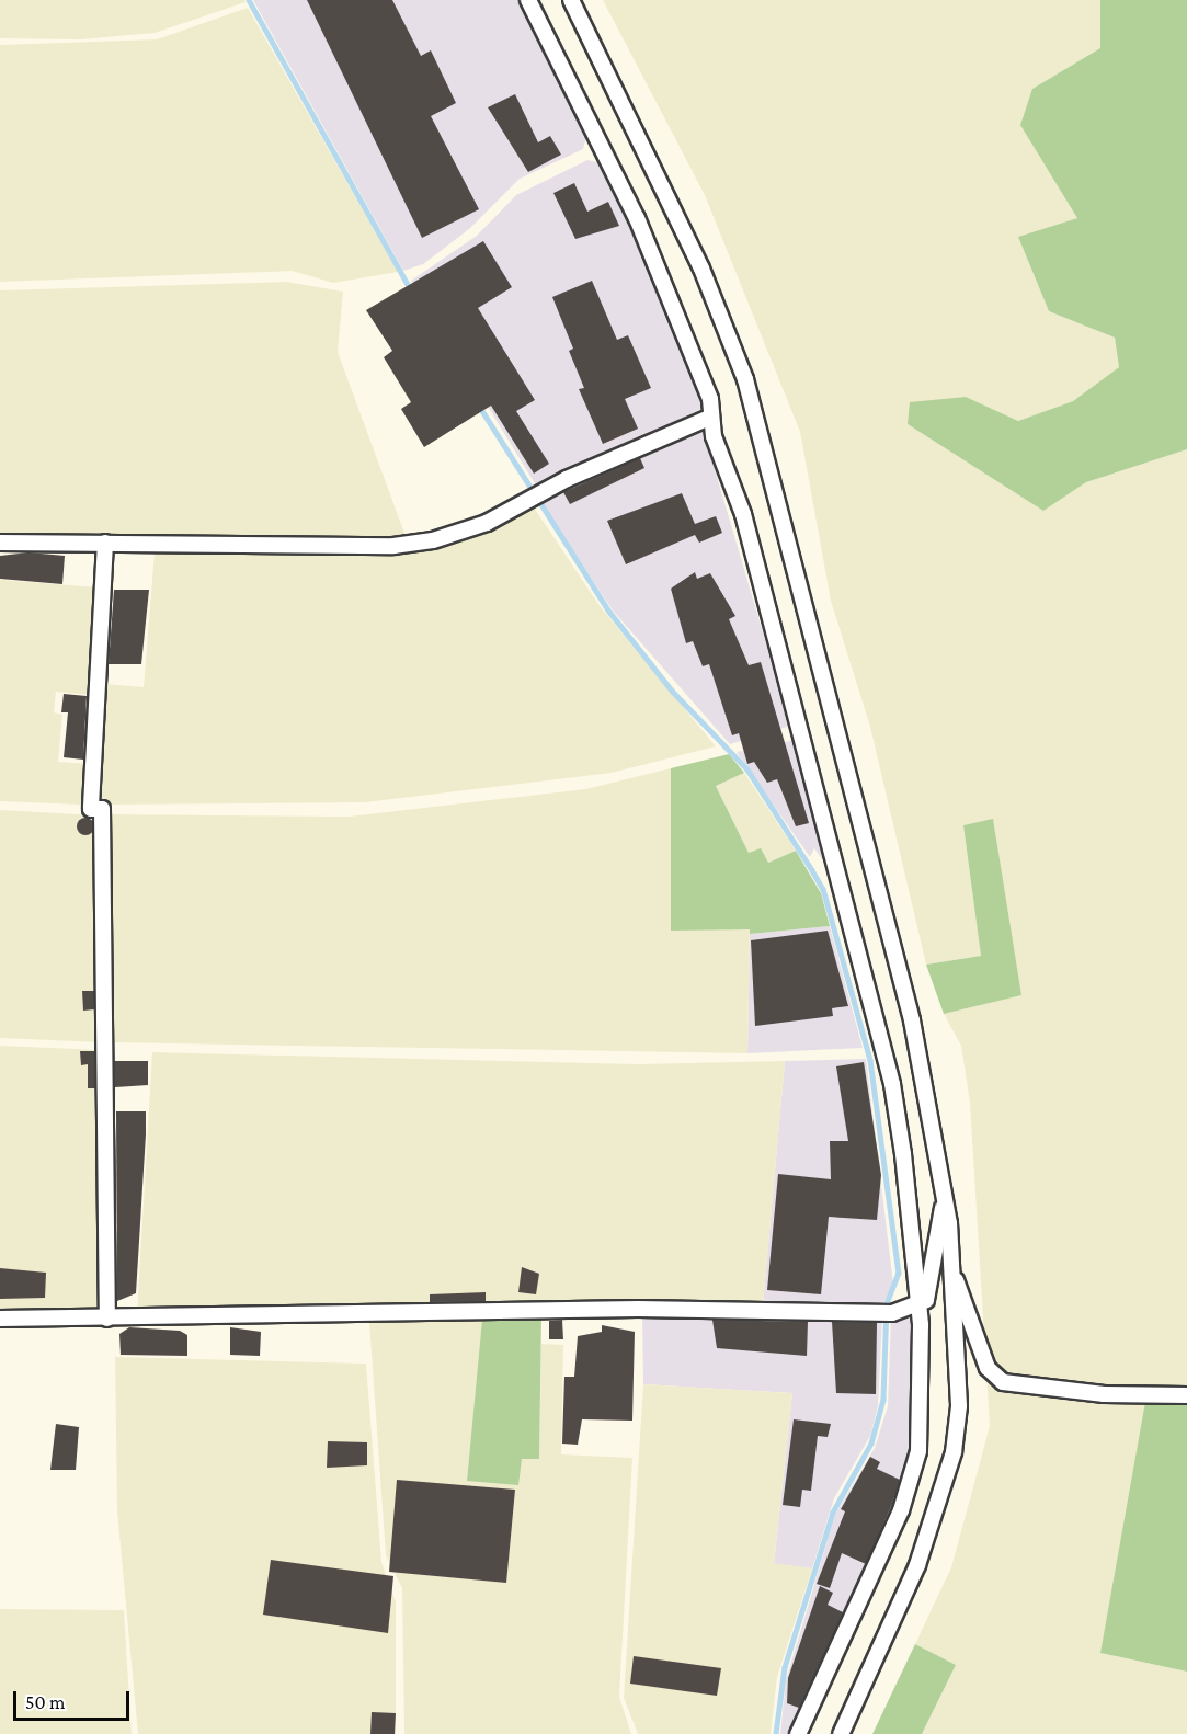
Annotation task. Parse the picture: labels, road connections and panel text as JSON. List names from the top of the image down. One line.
{"scale_bar":"50 m"}
